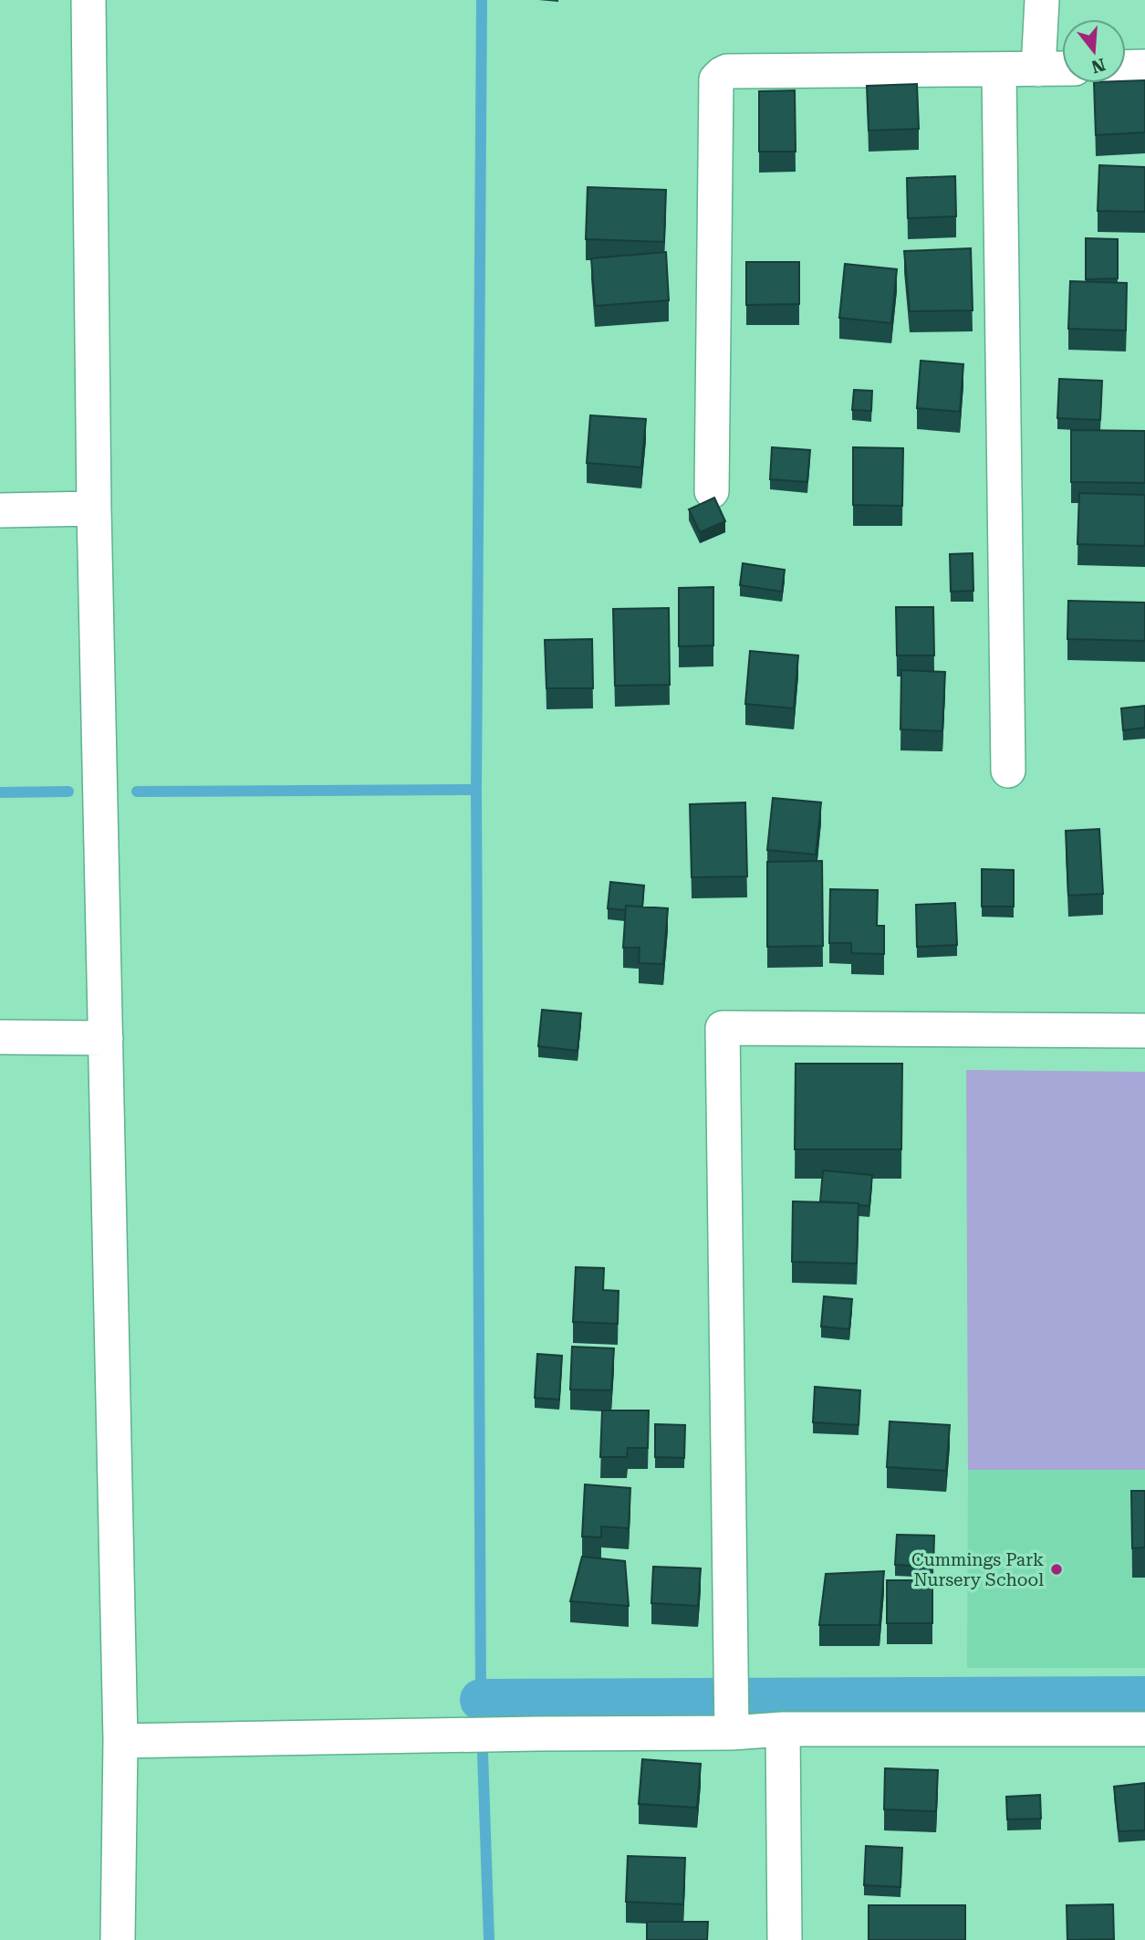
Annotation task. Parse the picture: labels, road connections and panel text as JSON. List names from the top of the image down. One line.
{"places":["Cummings Park Nursery School"],"north":"bottom"}
